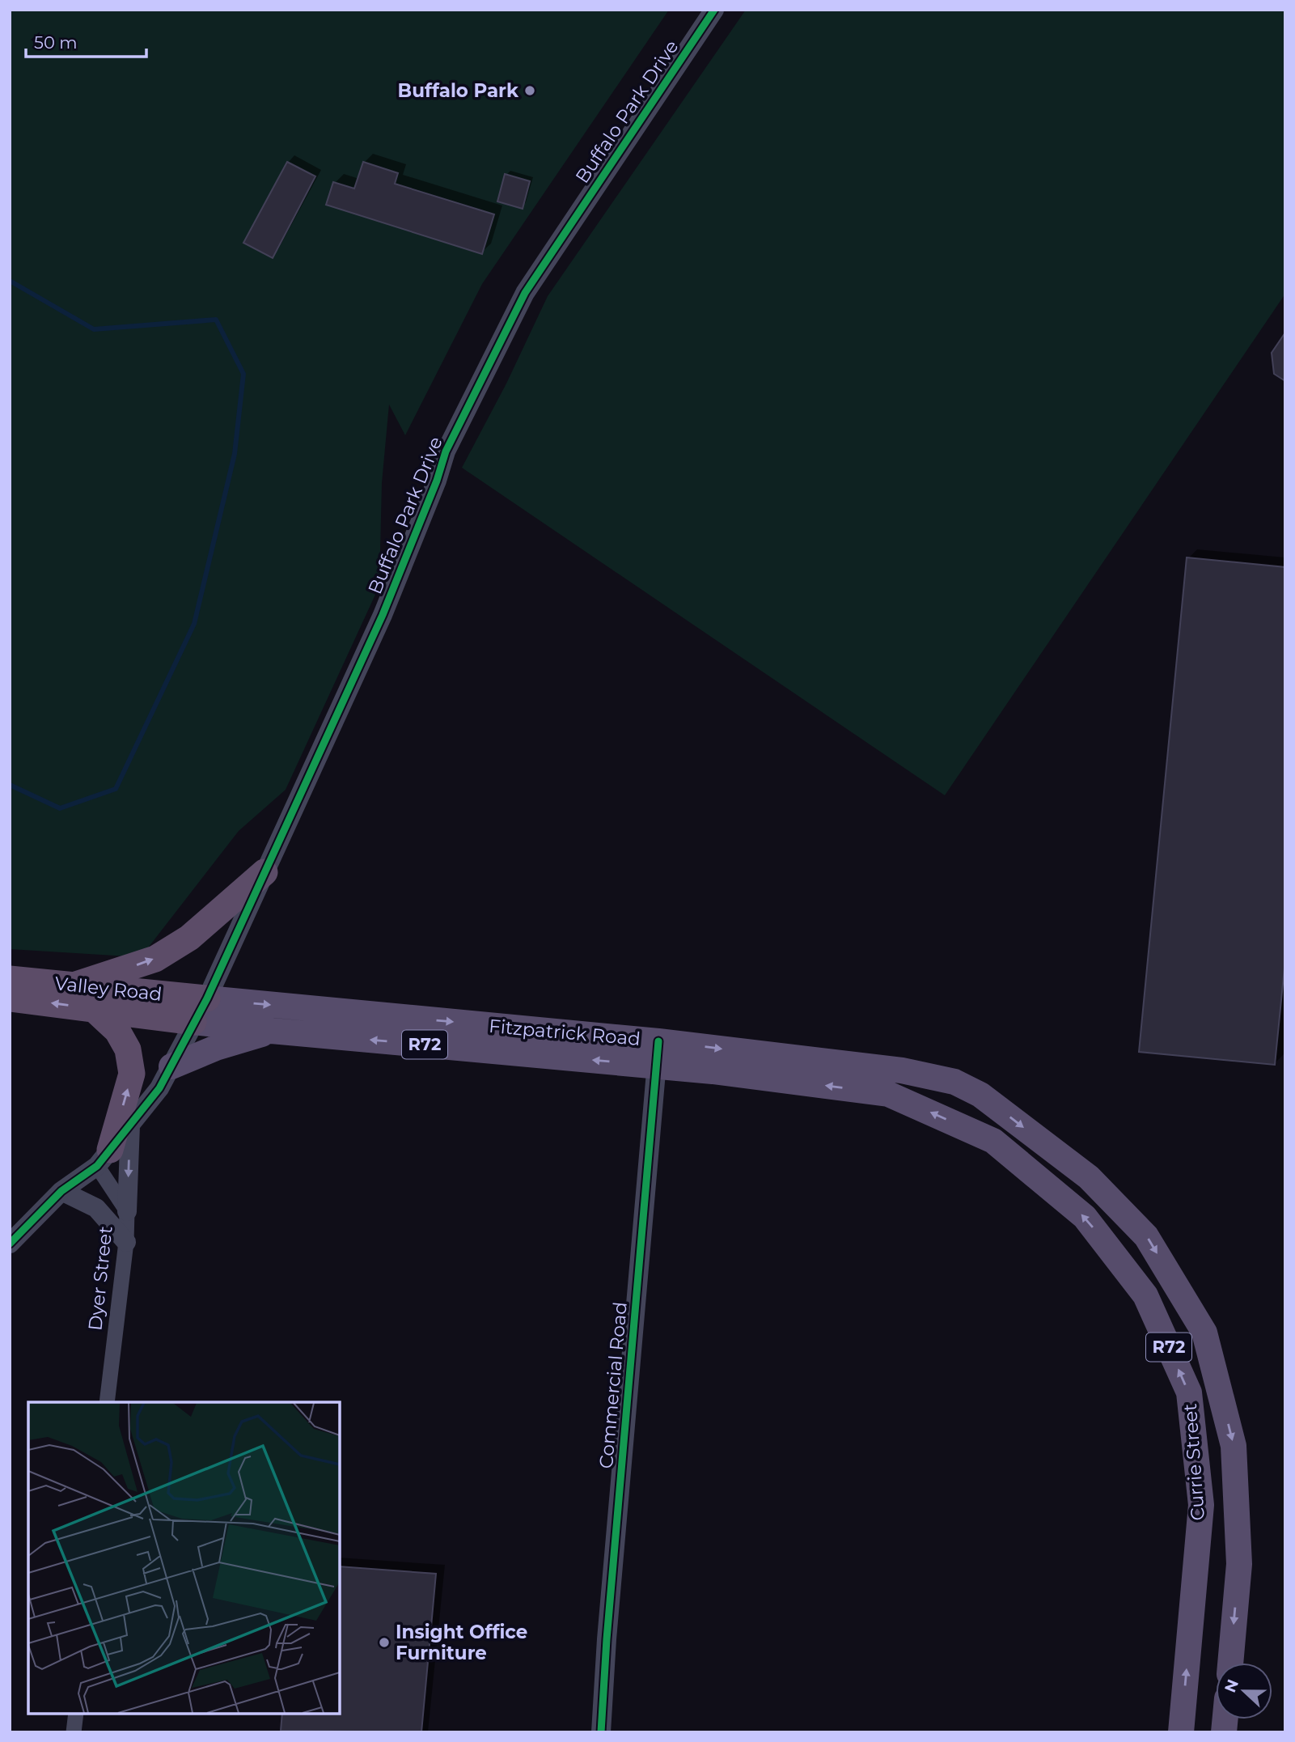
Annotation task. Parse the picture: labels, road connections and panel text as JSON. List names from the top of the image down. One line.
{"streets":{"highway":["Valley Road","R72"],"main road":["Fitzpatrick Road","Currie Street"],"street":["Buffalo Park Drive","Dyer Street","Commercial Road"]},"crossings":[["Buffalo Park Drive","Valley Road"],["Buffalo Park Drive","Fitzpatrick Road"],["Buffalo Park Drive","Dyer Street"],["Valley Road","Fitzpatrick Road"],["Fitzpatrick Road","Commercial Road"],["Fitzpatrick Road","Currie Street"]],"places":["Buffalo Park","Insight Office Furniture"],"scale_bar":"50 m","north":"left"}
